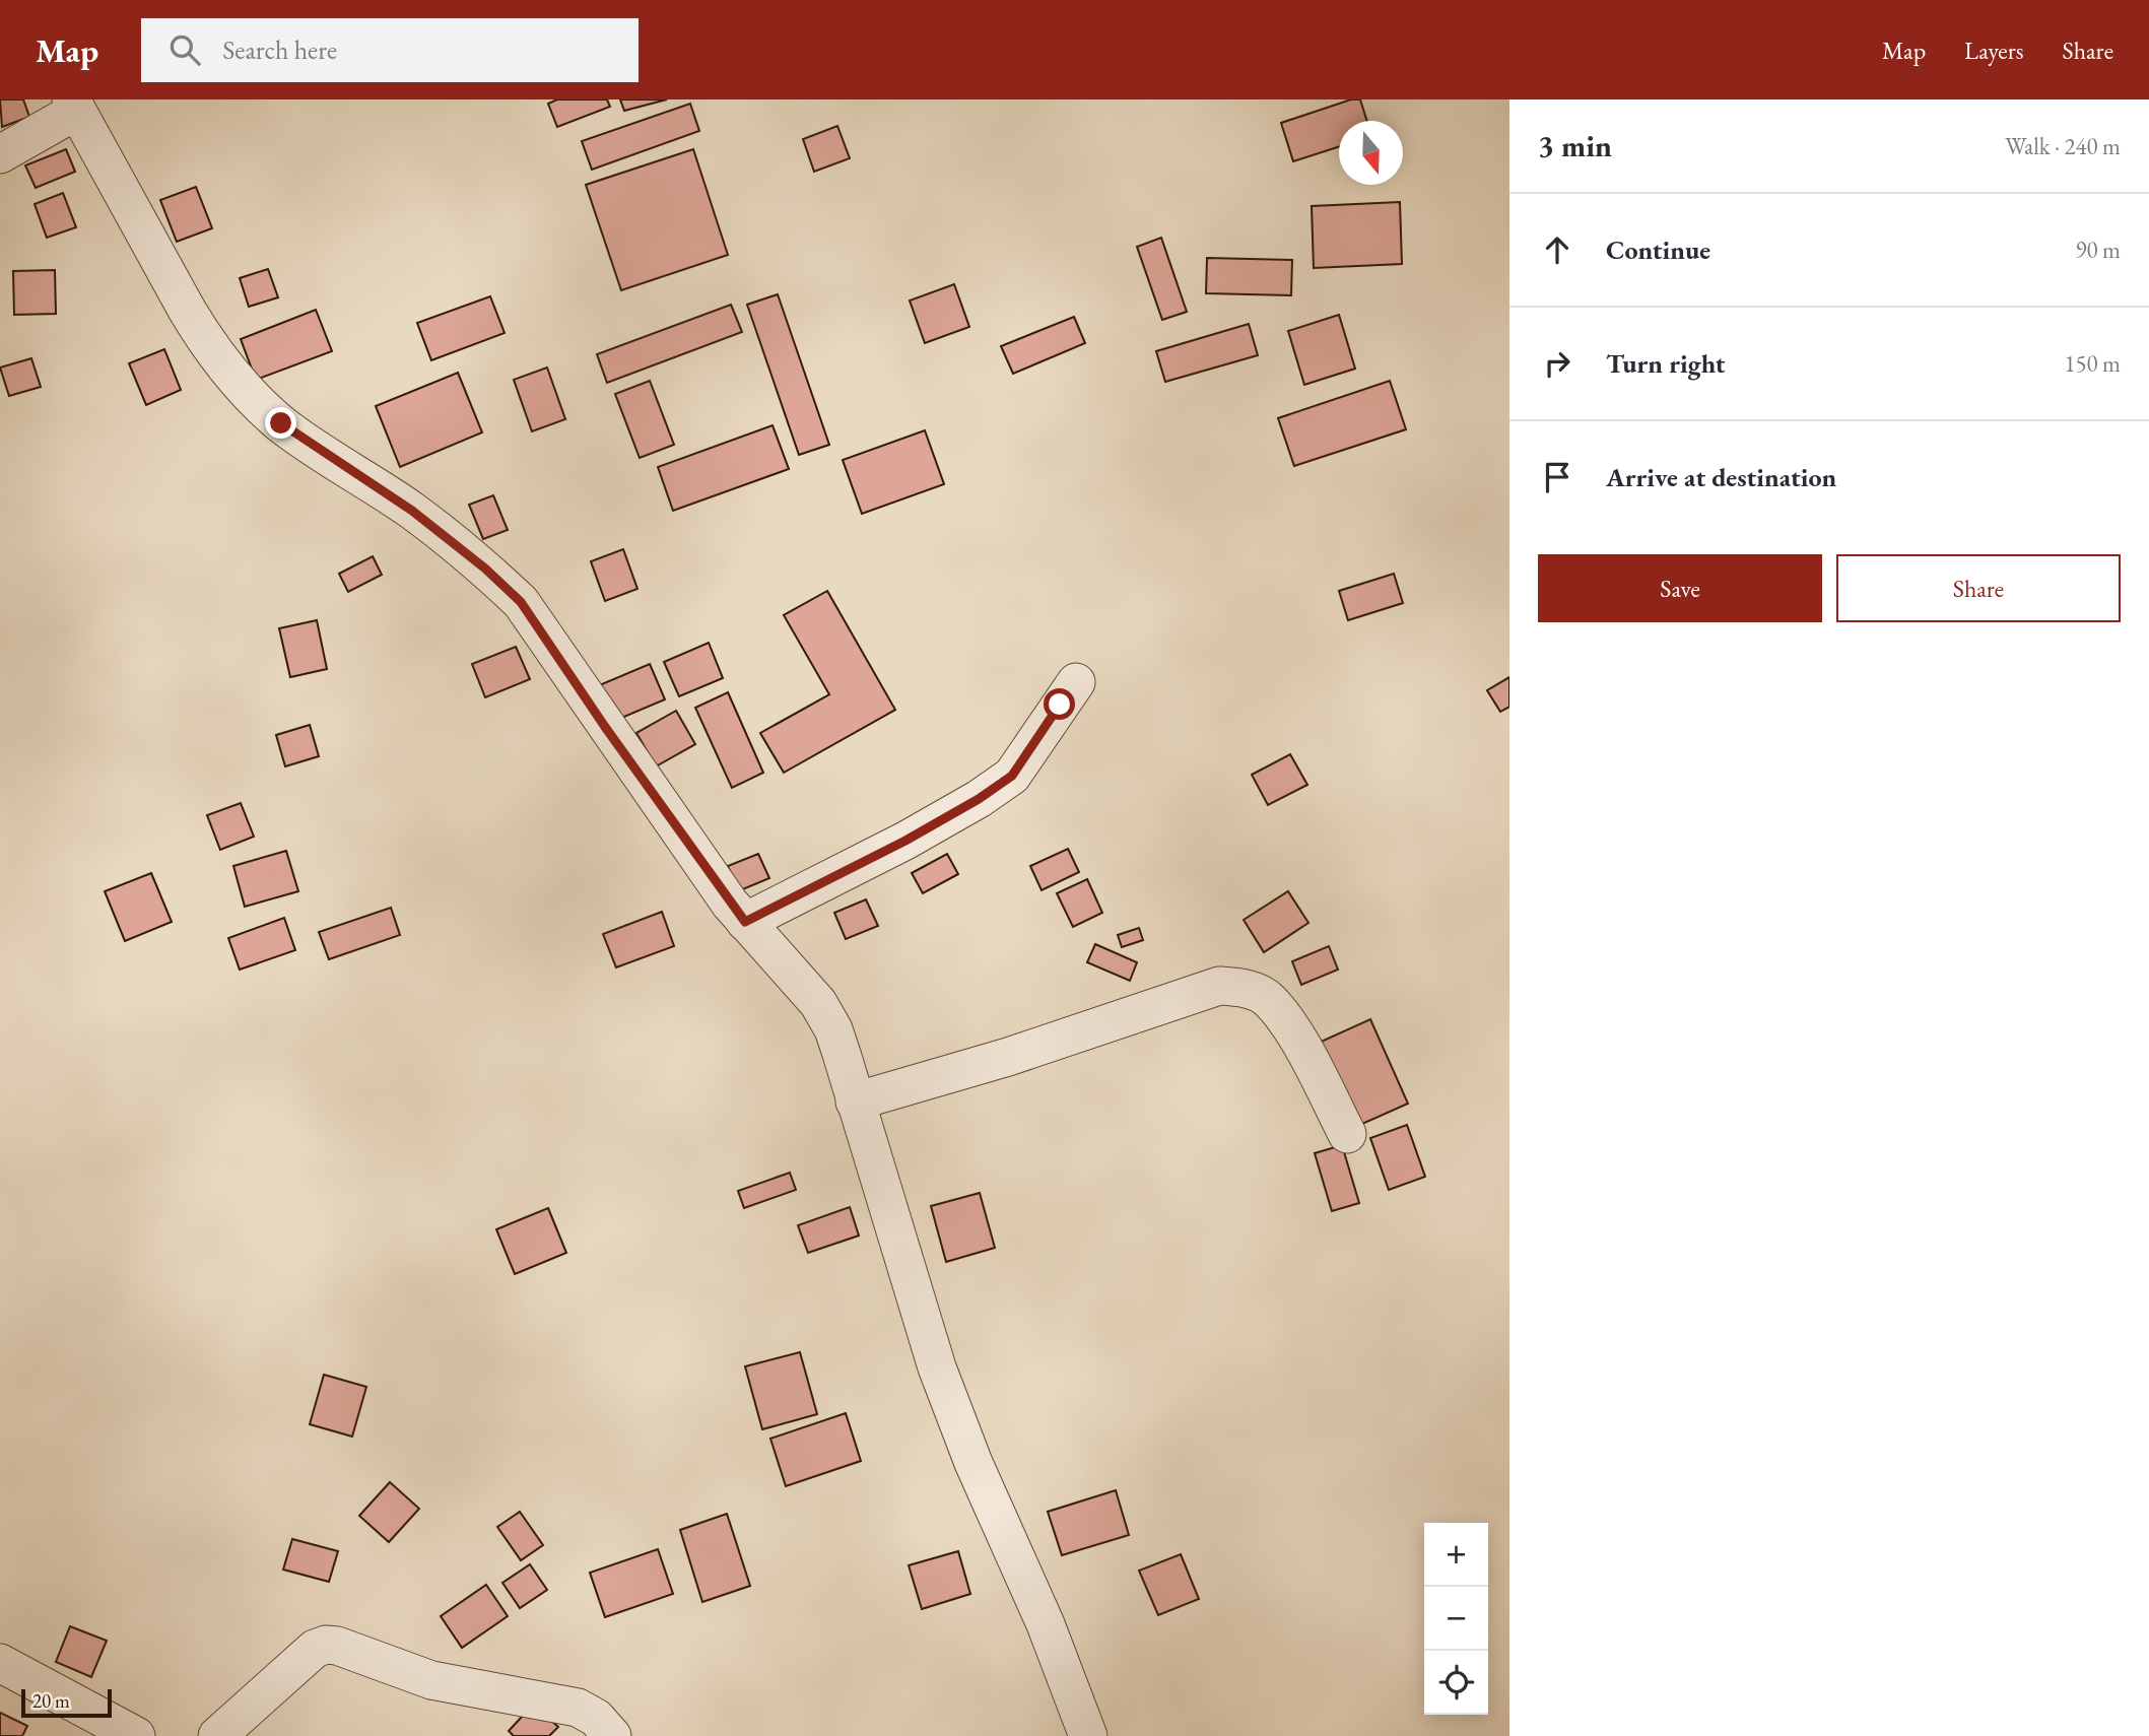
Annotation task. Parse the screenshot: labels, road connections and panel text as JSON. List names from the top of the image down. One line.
{"scale_bar":"20 m","north":"bottom","page":{"header":"Map","search":"Search here","nav":["Map","Layers","Share"],"heading":["3 min","Walk · 240 m"],"list":[["Continue","90 m"],["Turn right","150 m"],"Arrive at destination"],"buttons":["Save","Share"],"map_buttons":["+","−"],"scale":"20 m"}}
